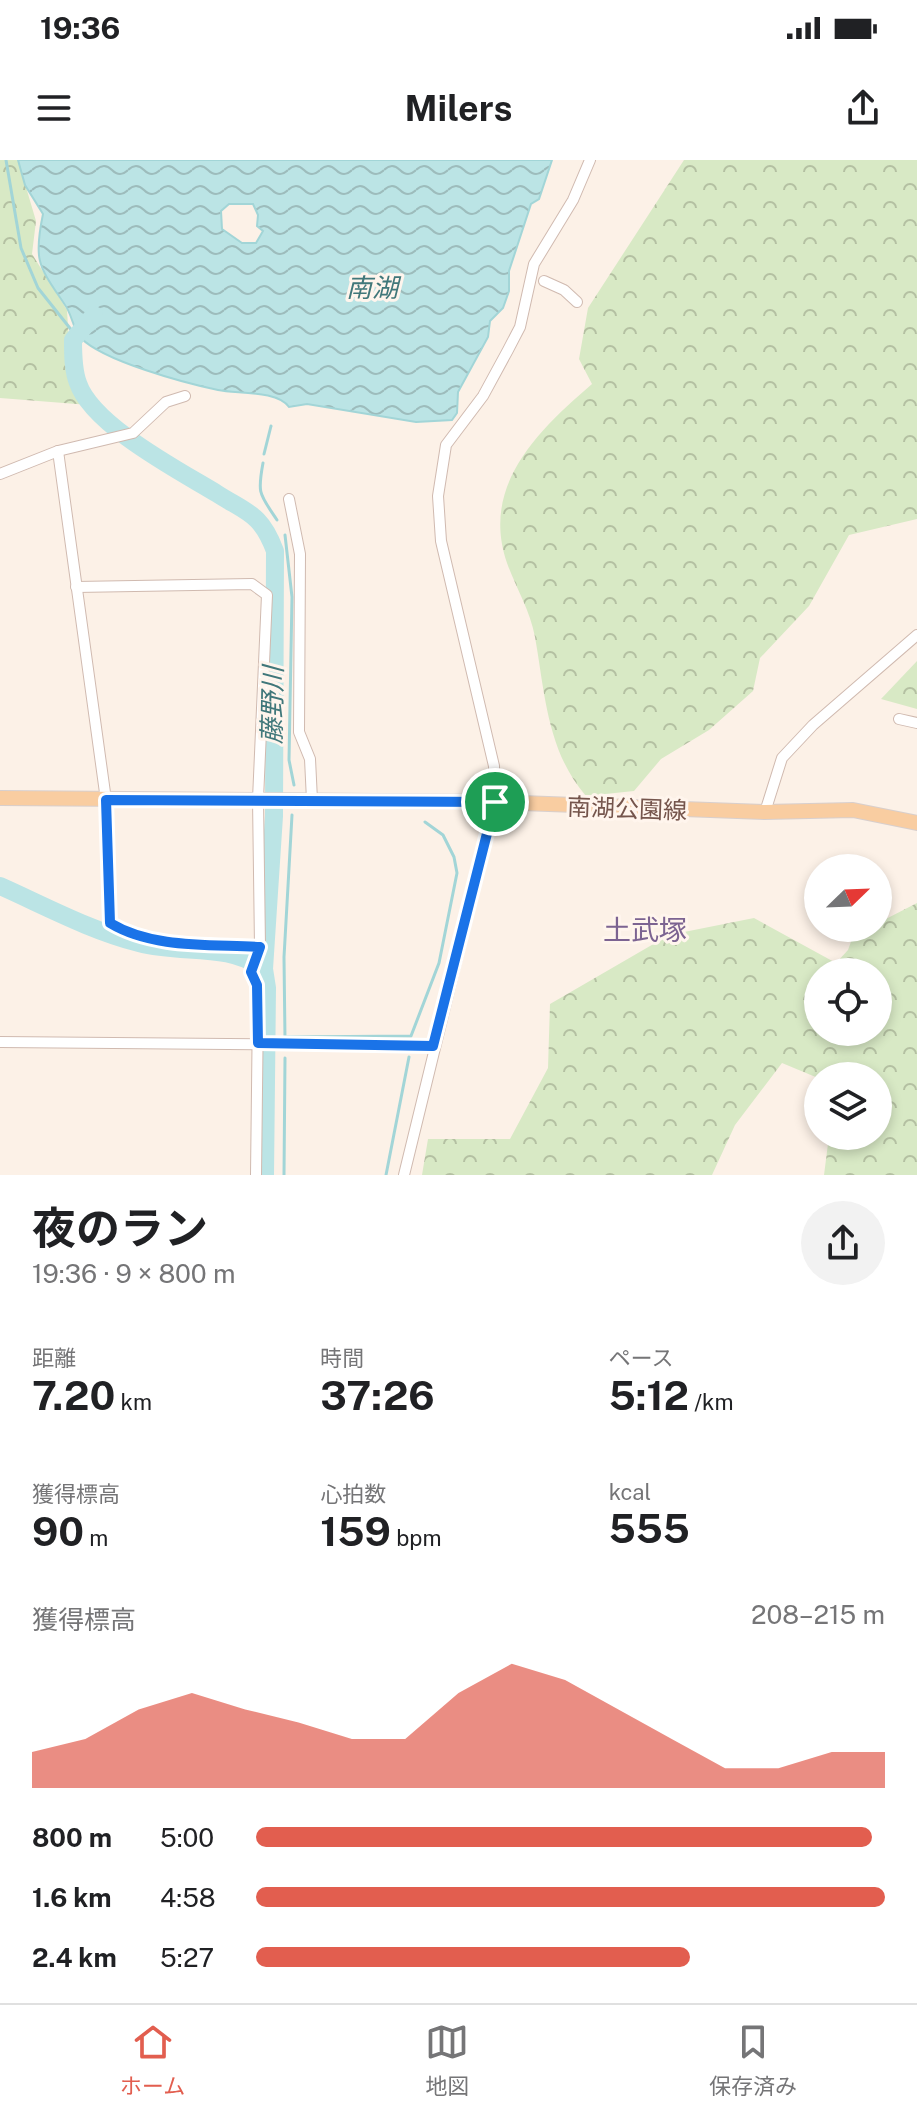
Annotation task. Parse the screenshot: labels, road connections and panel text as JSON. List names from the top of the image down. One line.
{"streets":{"main road":["南湖公園線"]},"districts":["土武塚"],"water":["南湖","藤野川"],"north":"top right","page":{"status":"19:36","header":"Milers","heading":["夜のラン","19:36 · 9 × 800 m"],"stats":[["距離","7.20 km"],["時間","37:26"],["ペース","5:12 /km"],["獲得標高","90 m"],["心拍数","159 bpm"],["kcal","555"]],"chart":["獲得標高","208–215 m"],"list":[{"name":"800 m","note":"5:00"},{"name":"1.6 km","note":"4:58"},{"name":"2.4 km","note":"5:27"}],"tabs":["ホーム","地図","保存済み"]}}
